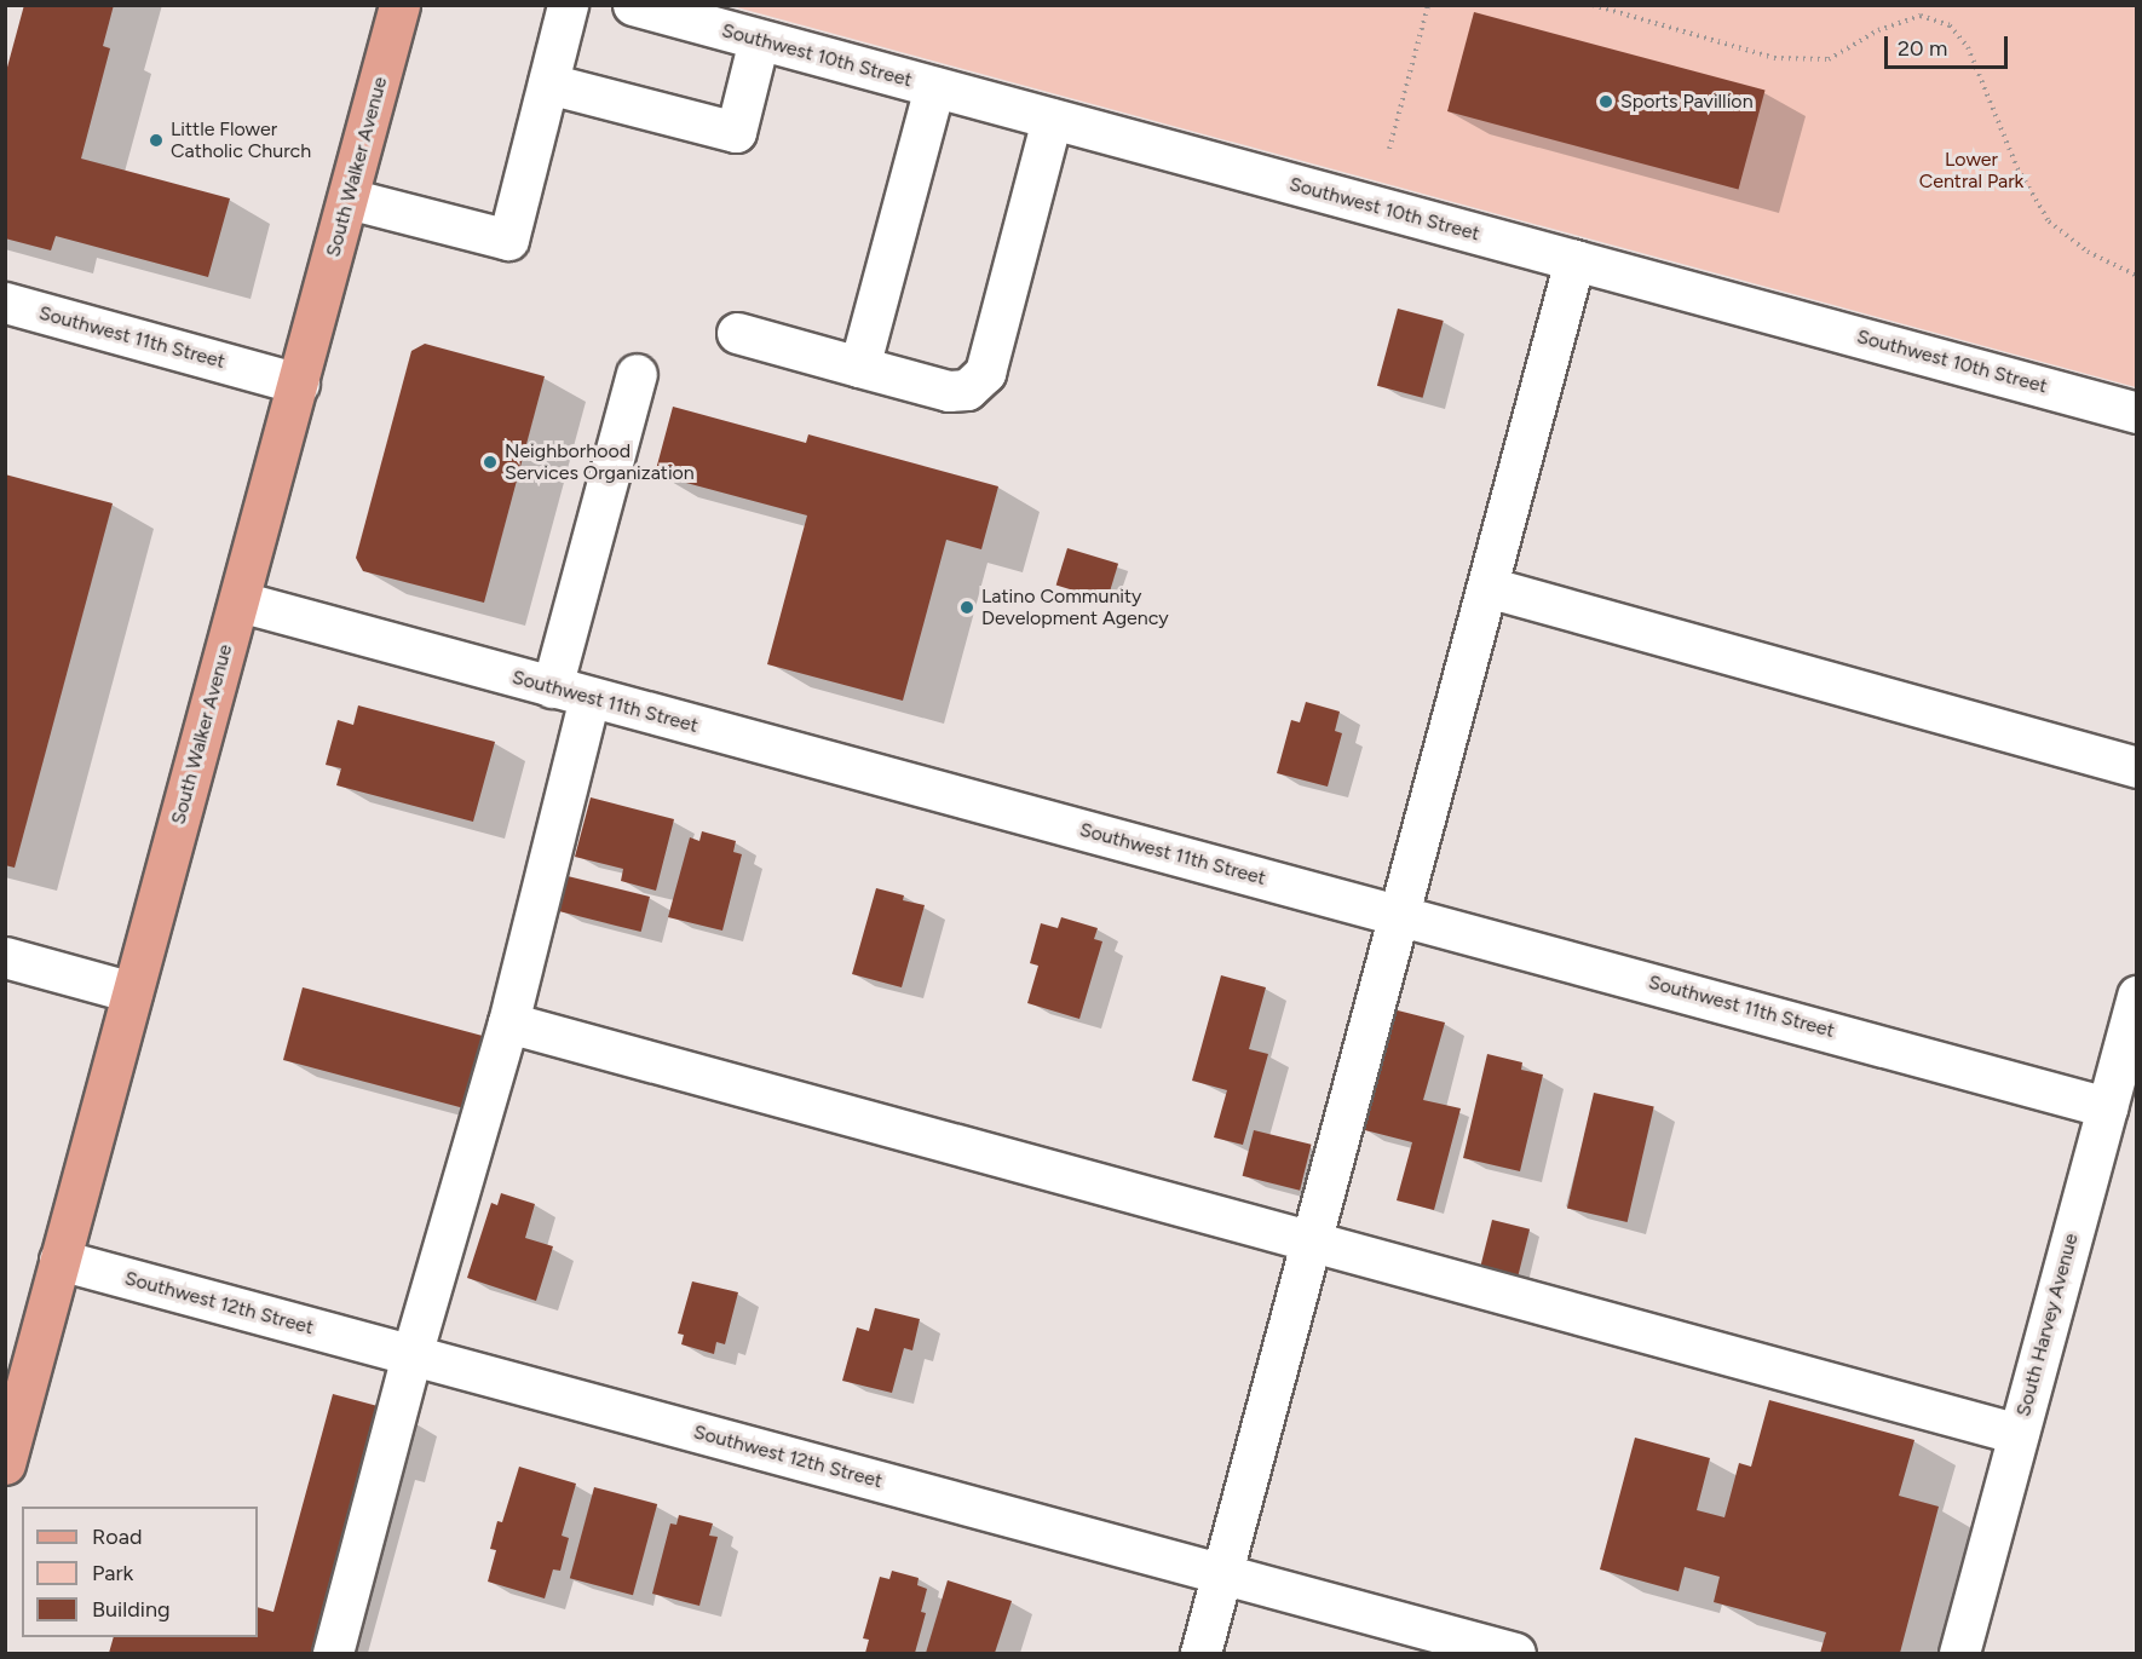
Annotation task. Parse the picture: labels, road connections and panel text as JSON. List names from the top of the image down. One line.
{"streets":{"main road":["South Walker Avenue"],"street":["Southwest 10th Street","Southwest 11th Street","Southwest 12th Street","South Harvey Avenue"]},"crossings":[["South Walker Avenue","Southwest 11th Street"],["South Walker Avenue","Southwest 12th Street"],["Southwest 11th Street","South Harvey Avenue"]],"parks":["Lower Central Park"],"places":["Sports Pavillion","Little Flower Catholic Church","Neighborhood Services Organization","Latino Community Development Agency"],"legend":["Road","Park","Building"],"scale_bar":"20 m"}
